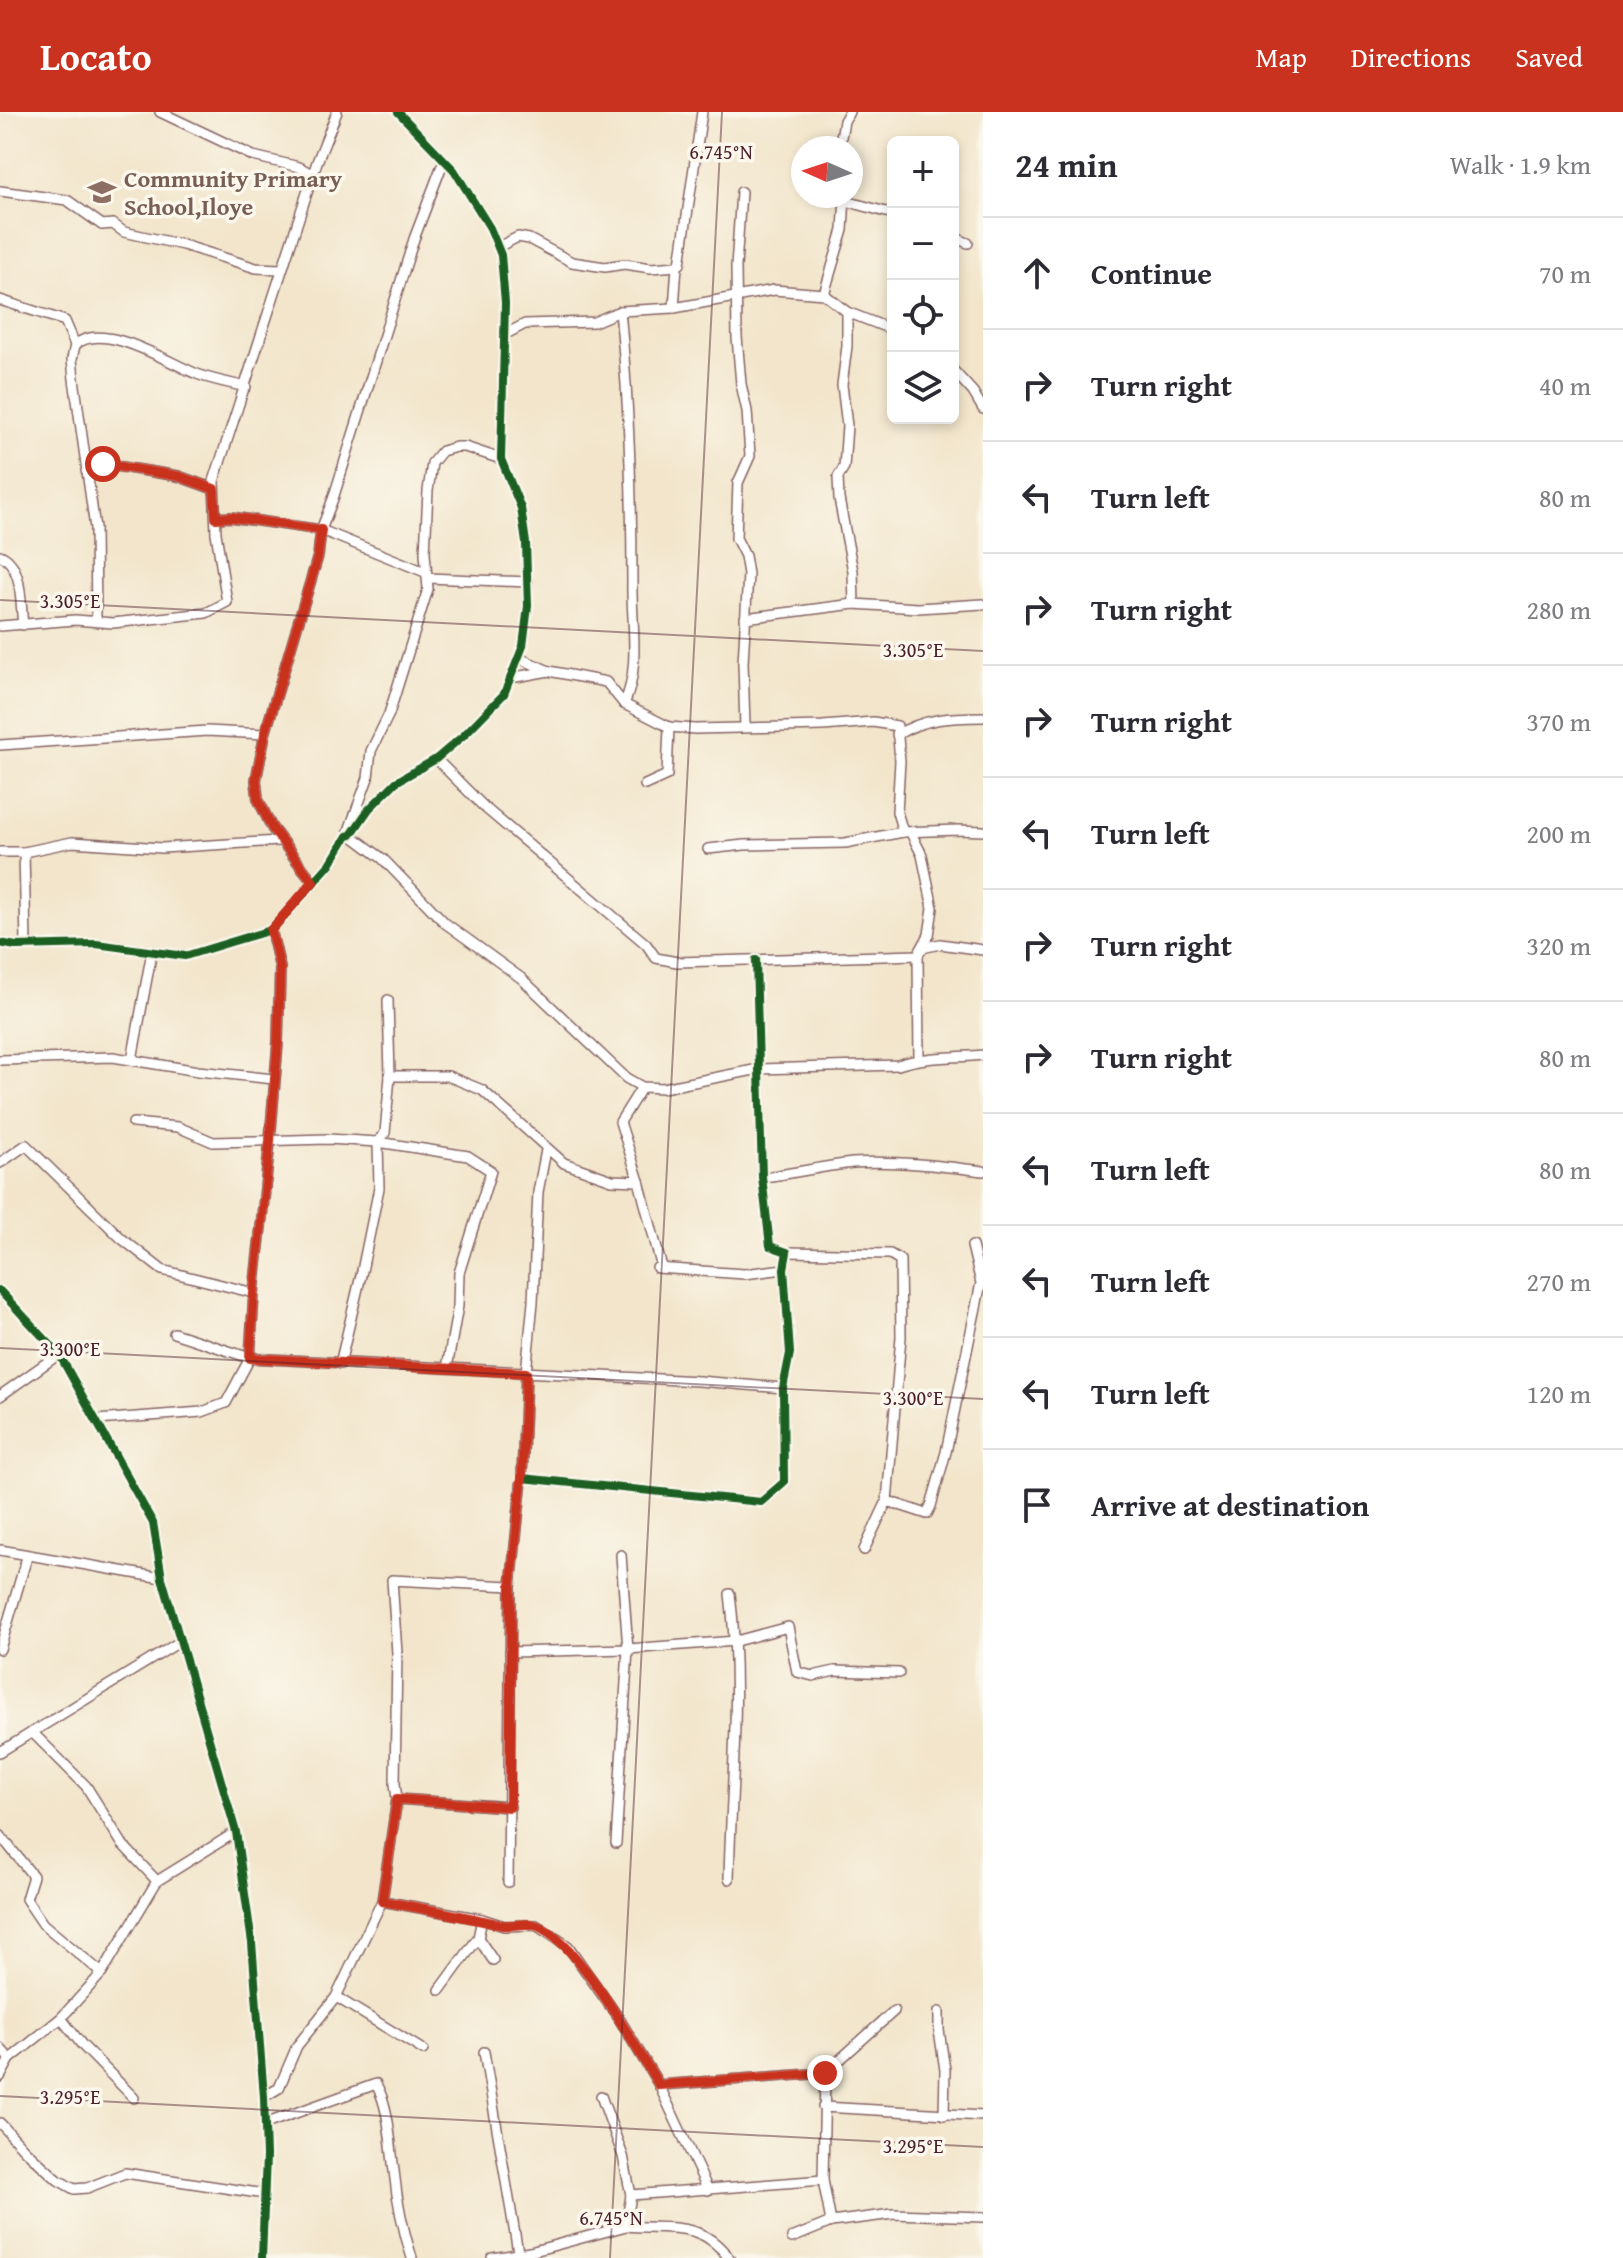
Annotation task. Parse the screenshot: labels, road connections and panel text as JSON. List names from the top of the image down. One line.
{"places":{"school or university":["Community Primary School,Iloye"]},"north":"left","page":{"header":"Locato","nav":["Map","Directions","Saved"],"heading":["24 min","Walk · 1.9 km"],"map_buttons":["+","−"],"list":[["Continue","70 m"],["Turn right","40 m"],["Turn left","80 m"],["Turn right","280 m"],["Turn right","370 m"],["Turn left","200 m"],["Turn right","320 m"],["Turn right","80 m"],["Turn left","80 m"],["Turn left","270 m"],["Turn left","120 m"],"Arrive at destination"]},"coordinates":["6.745°N","3.305°E","3.300°E","3.295°E"]}
